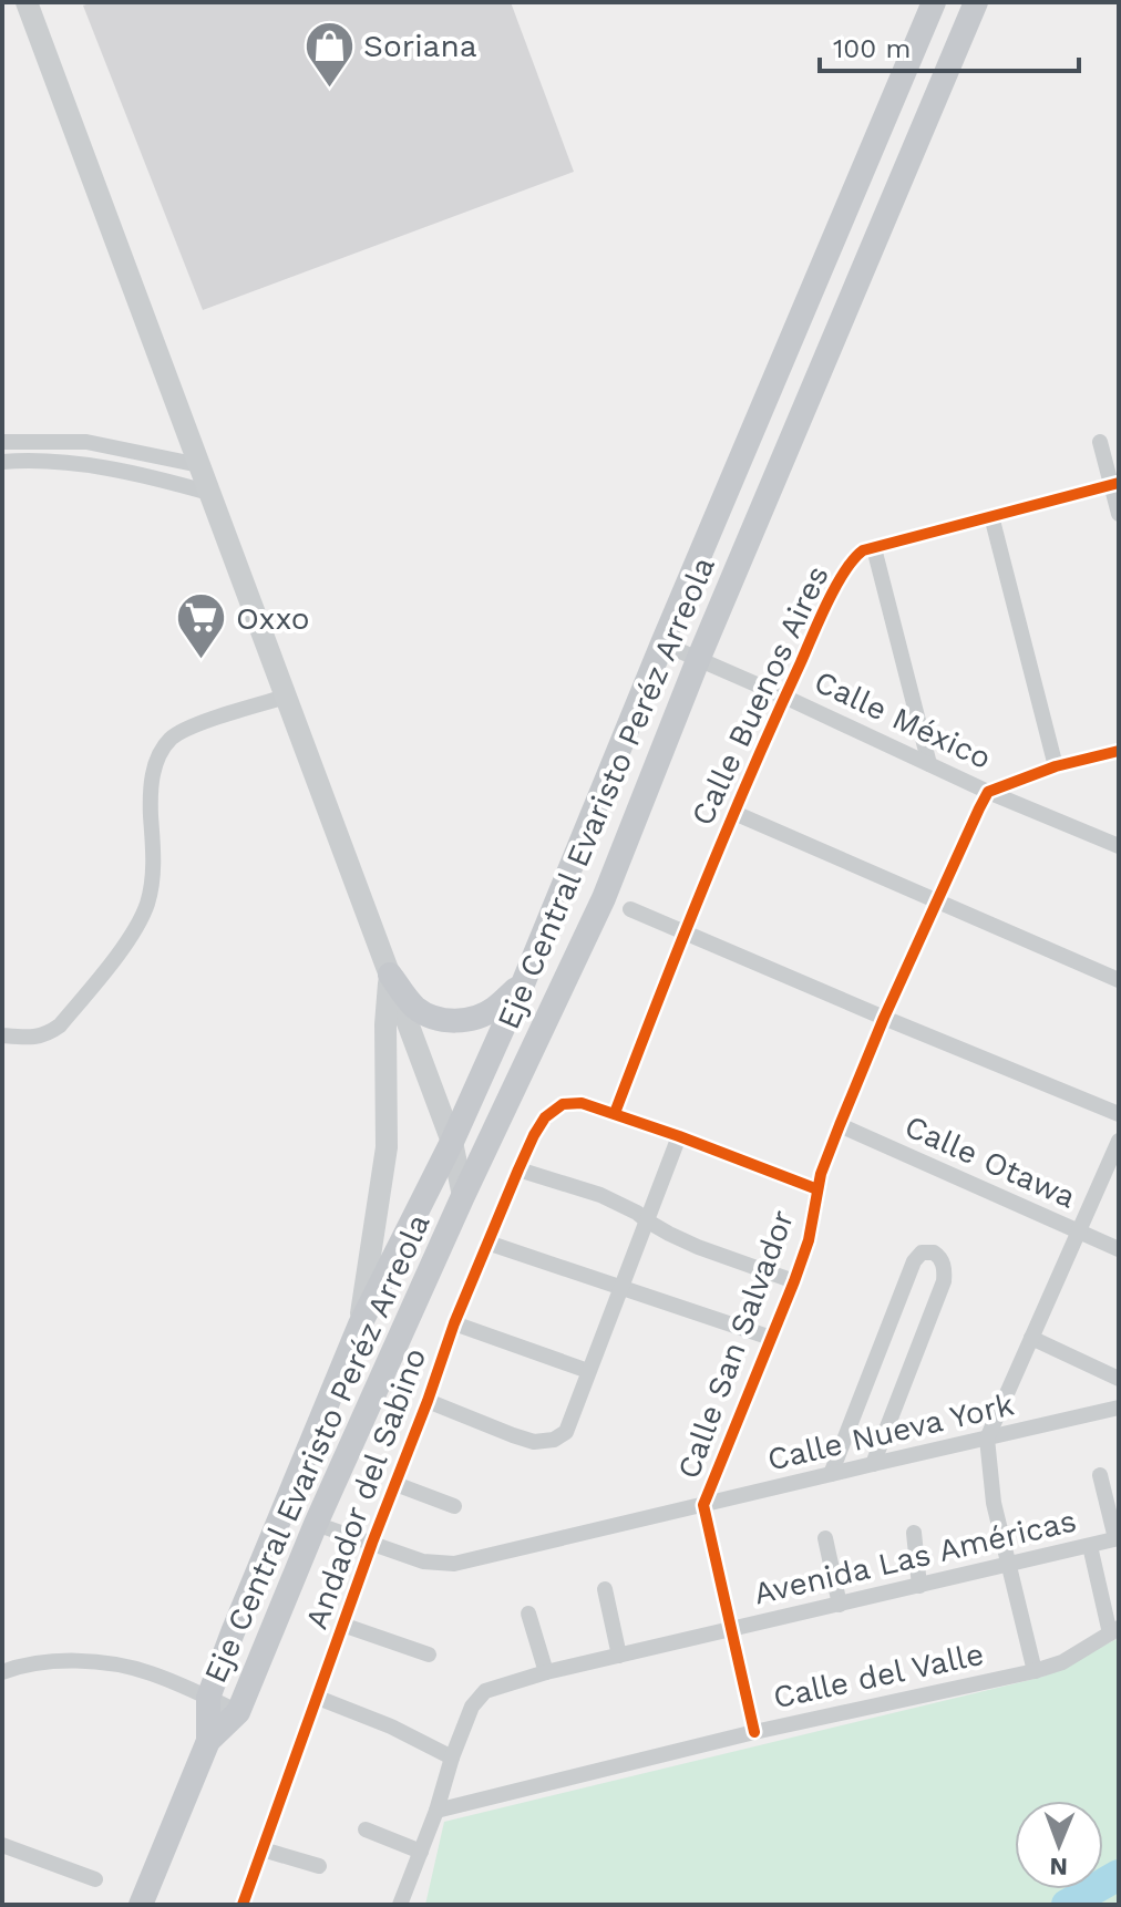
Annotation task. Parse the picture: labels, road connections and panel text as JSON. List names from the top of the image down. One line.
{"streets":{"main road":["Eje Central Evaristo Peréz Arreola"],"street":["Calle Buenos Aires","Calle México","Calle Otawa","Calle San Salvador","Calle Nueva York","Andador del Sabino","Avenida Las Américas","Calle del Valle"]},"crossings":[["Calle Buenos Aires","Calle México"],["Calle Buenos Aires","Andador del Sabino"],["Calle México","Eje Central Evaristo Peréz Arreola"],["Calle México","Calle San Salvador"],["Eje Central Evaristo Peréz Arreola","Calle Nueva York"],["Calle Otawa","Calle San Salvador"],["Calle San Salvador","Calle Nueva York"],["Calle San Salvador","Avenida Las Américas"],["Calle San Salvador","Calle del Valle"],["Calle Nueva York","Andador del Sabino"],["Avenida Las Américas","Calle del Valle"]],"places":{"shop":["Soriana"],"supermarket":["Oxxo"]},"scale_bar":"100 m","north":"bottom"}
